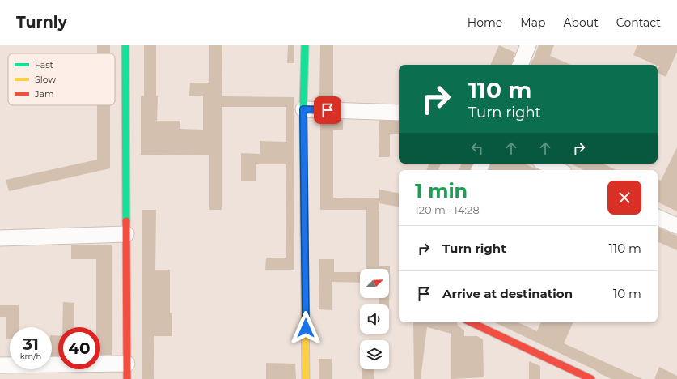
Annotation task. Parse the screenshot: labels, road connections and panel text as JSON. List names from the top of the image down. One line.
{"legend":["Fast","Slow","Jam"],"north":"top right","page":{"header":"Turnly","nav":["Home","Map","About","Contact"],"turn":["110 m","Turn right"],"heading":["1 min","120 m · 14:28"],"list":[{"name":"Turn right","value":"110 m"},{"name":"Arrive at destination","value":"10 m"}],"speed":"31 km/h","limit":"40"}}
